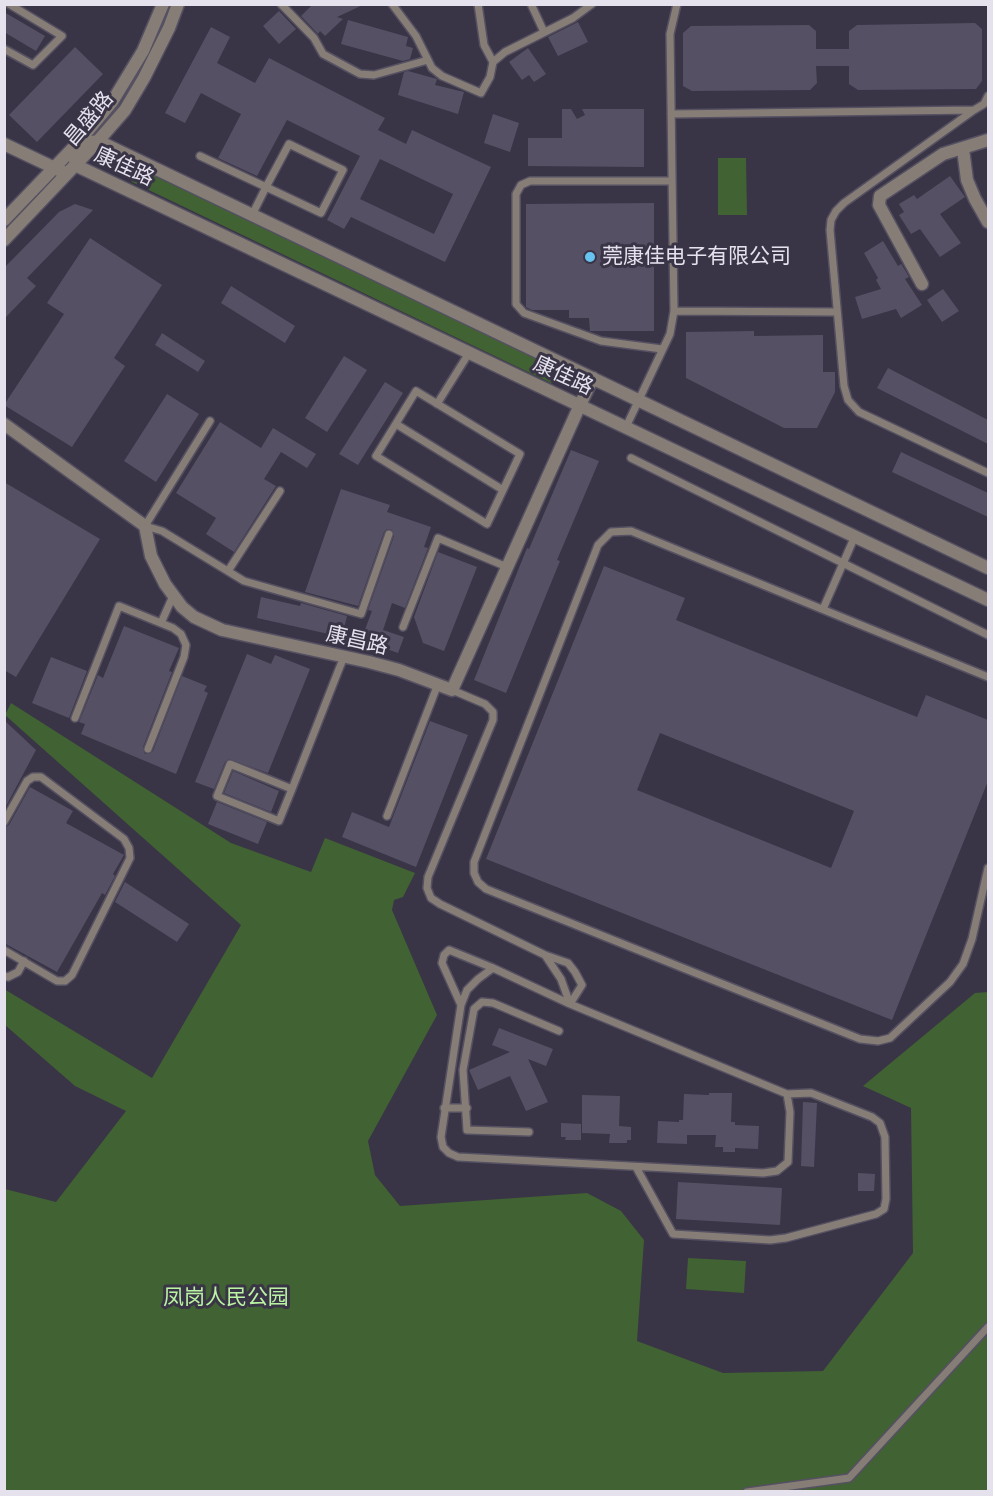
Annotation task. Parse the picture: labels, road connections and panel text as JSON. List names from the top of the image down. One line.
{"streets":{"street":["昌盛路","康佳路","康昌路"]},"crossings":[["昌盛路","康佳路"]],"parks":["凤岗人民公园"],"places":["莞康佳电子有限公司"]}
